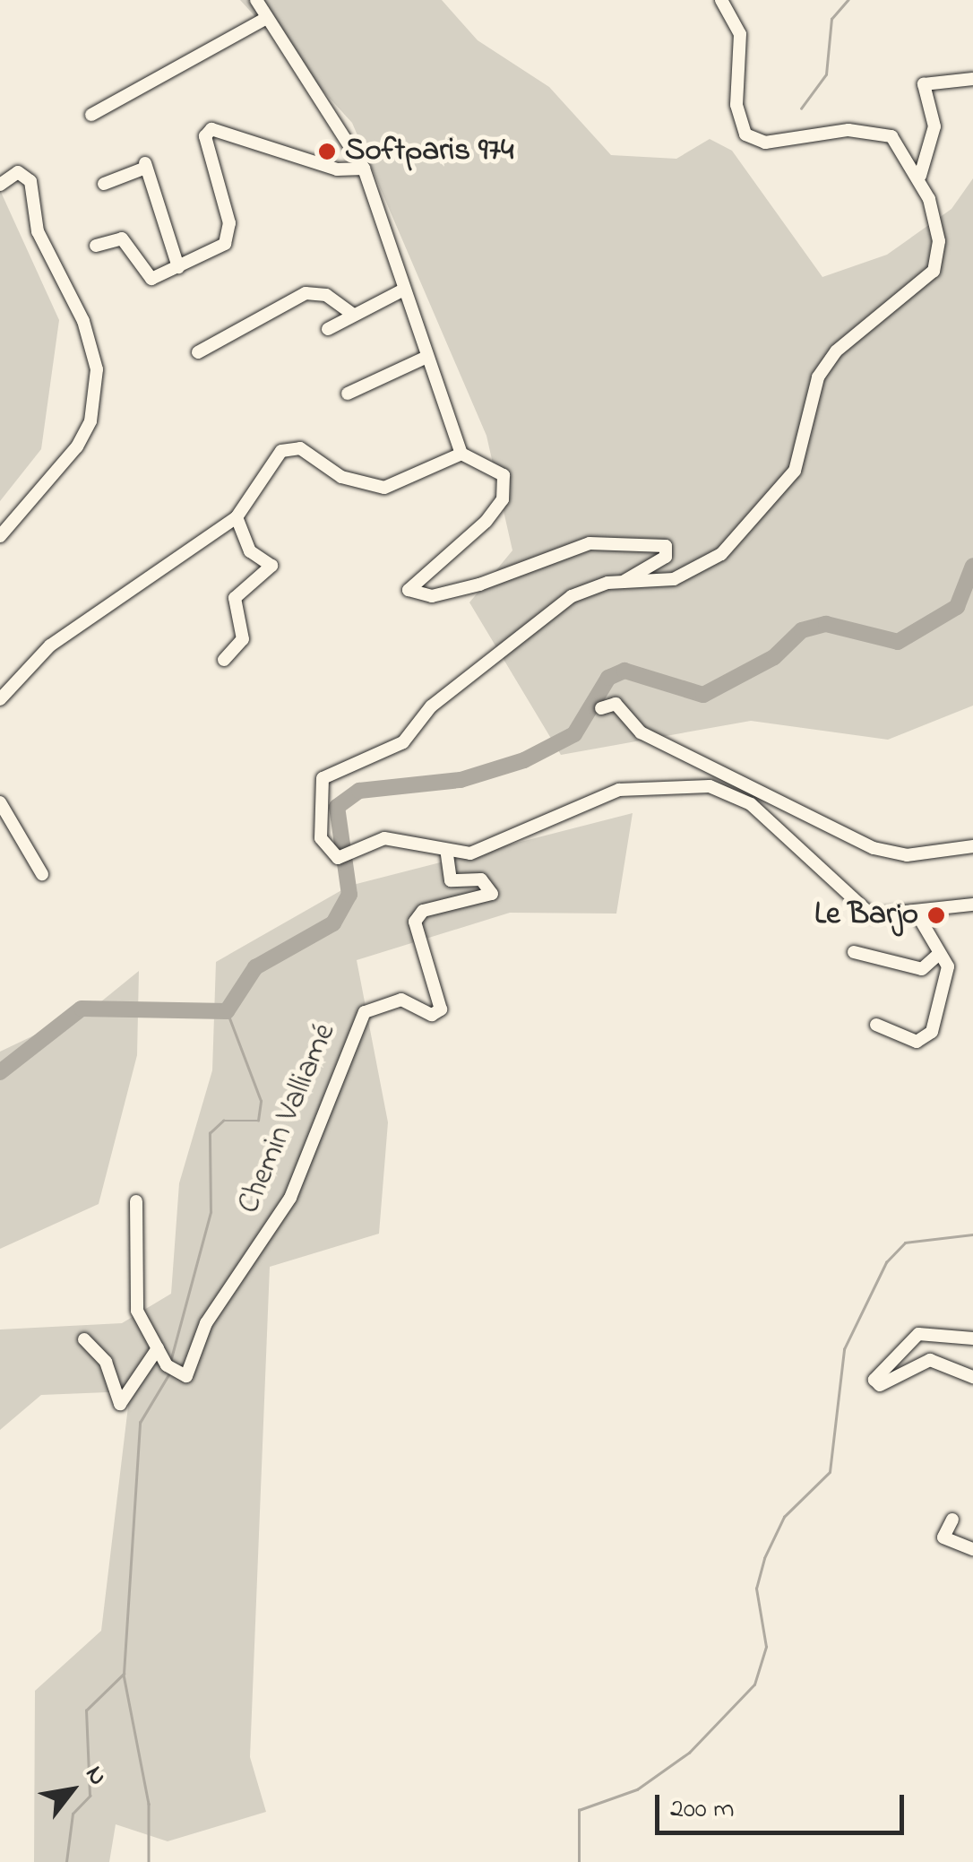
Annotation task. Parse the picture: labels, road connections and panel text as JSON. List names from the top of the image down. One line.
{"streets":{"street":["Chemin Valliamé"]},"places":["Softparis 974","Le Barjo"],"scale_bar":"200 m","north":"top right"}
